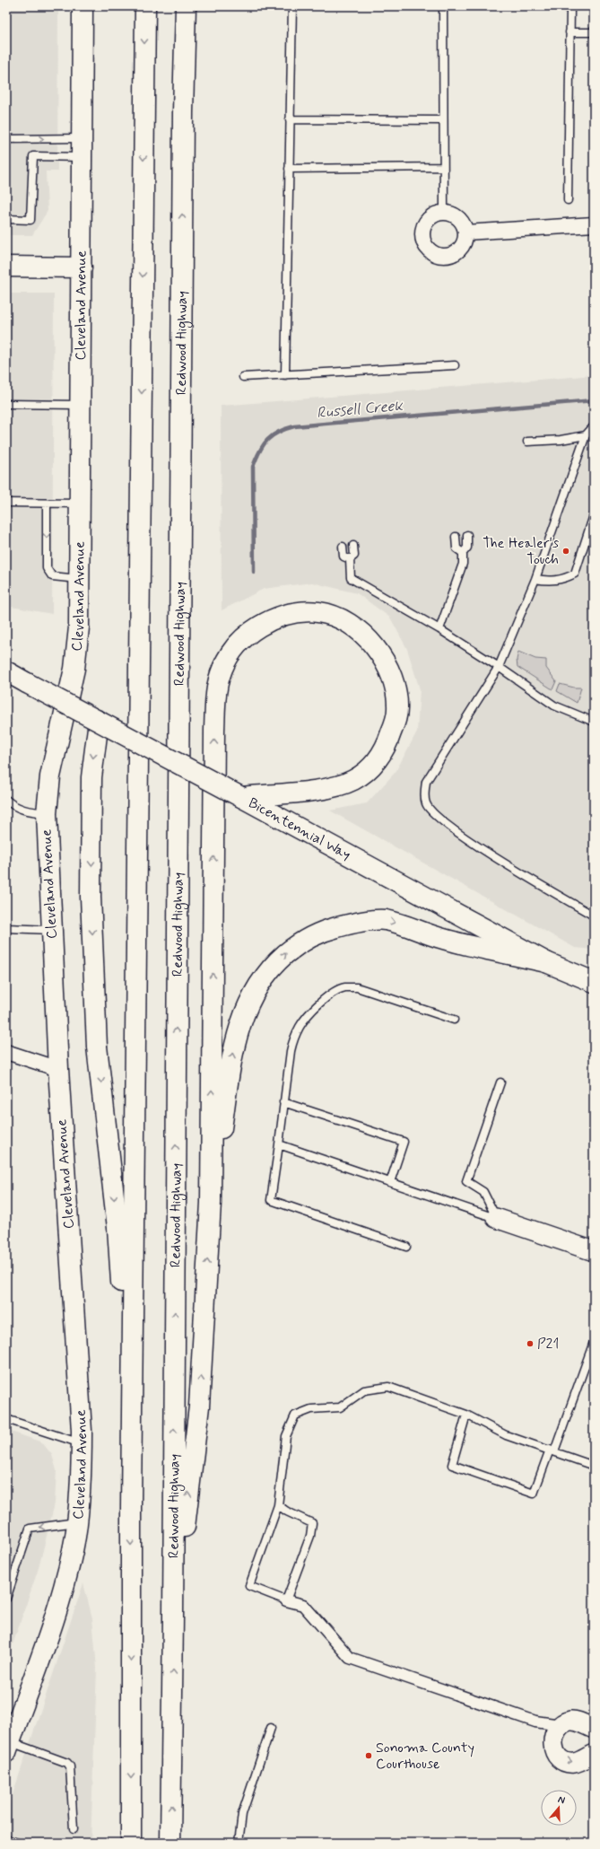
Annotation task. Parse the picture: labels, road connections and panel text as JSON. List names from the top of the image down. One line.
{"streets":{"main road":["Cleveland Avenue","Redwood Highway","Bicentennial Way"]},"water":["Russell Creek"],"places":["The Healer's Touch","P21","Sonoma County Courthouse"],"north":"top"}
